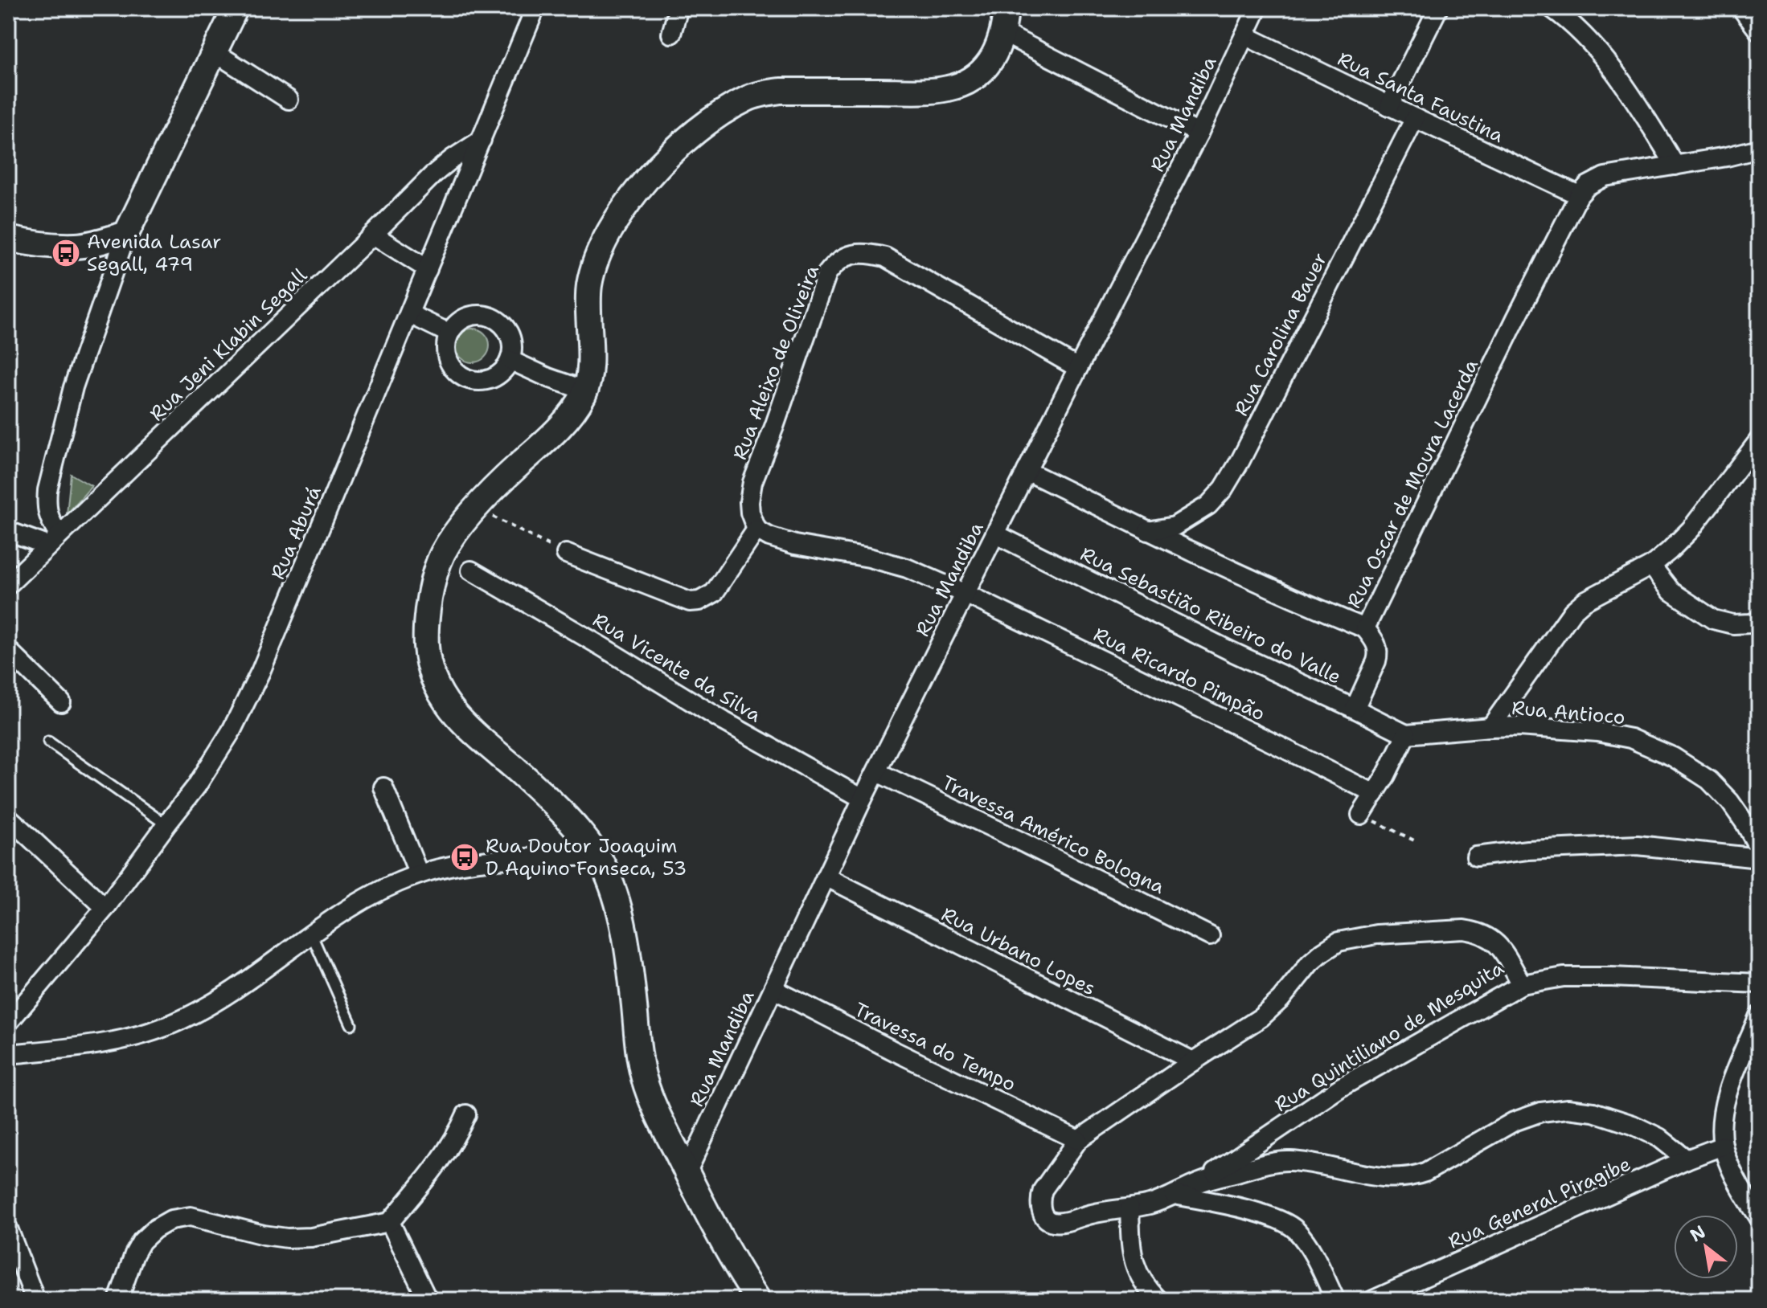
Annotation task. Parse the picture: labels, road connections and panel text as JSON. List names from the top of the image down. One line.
{"streets":{"street":["Rua Santa Faustina","Rua Mandiba","Rua Carolina Bauer","Rua Jeni Klabin Segall","Rua Aleixo de Oliveira","Rua Oscar de Moura Lacerda","Rua Aburá","Rua Sebastião Ribeiro do Valle","Rua Vicente da Silva","Rua Ricardo Pimpão","Rua Antioco","Travessa Américo Bologna","Rua Urbano Lopes","Rua Quintiliano de Mesquita","Travessa do Tempo","Rua General Piragibe"]},"crossings":[["Rua Santa Faustina","Rua Mandiba"],["Rua Santa Faustina","Rua Carolina Bauer"],["Rua Santa Faustina","Rua Oscar de Moura Lacerda"],["Rua Mandiba","Rua Aleixo de Oliveira"],["Rua Mandiba","Rua Oscar de Moura Lacerda"],["Rua Mandiba","Rua Sebastião Ribeiro do Valle"],["Rua Mandiba","Rua Vicente da Silva"],["Rua Mandiba","Rua Ricardo Pimpão"],["Rua Mandiba","Travessa Américo Bologna"],["Rua Mandiba","Rua Urbano Lopes"],["Rua Mandiba","Travessa do Tempo"],["Rua Carolina Bauer","Rua Oscar de Moura Lacerda"],["Rua Jeni Klabin Segall","Rua Aburá"],["Rua Sebastião Ribeiro do Valle","Rua Antioco"],["Rua Urbano Lopes","Rua Quintiliano de Mesquita"],["Rua Quintiliano de Mesquita","Travessa do Tempo"]],"places":{"bus stop":["Avenida Lasar Segall, 479","Rua Doutor Joaquim D Aquino Fonseca, 53"]},"north":"top left"}
